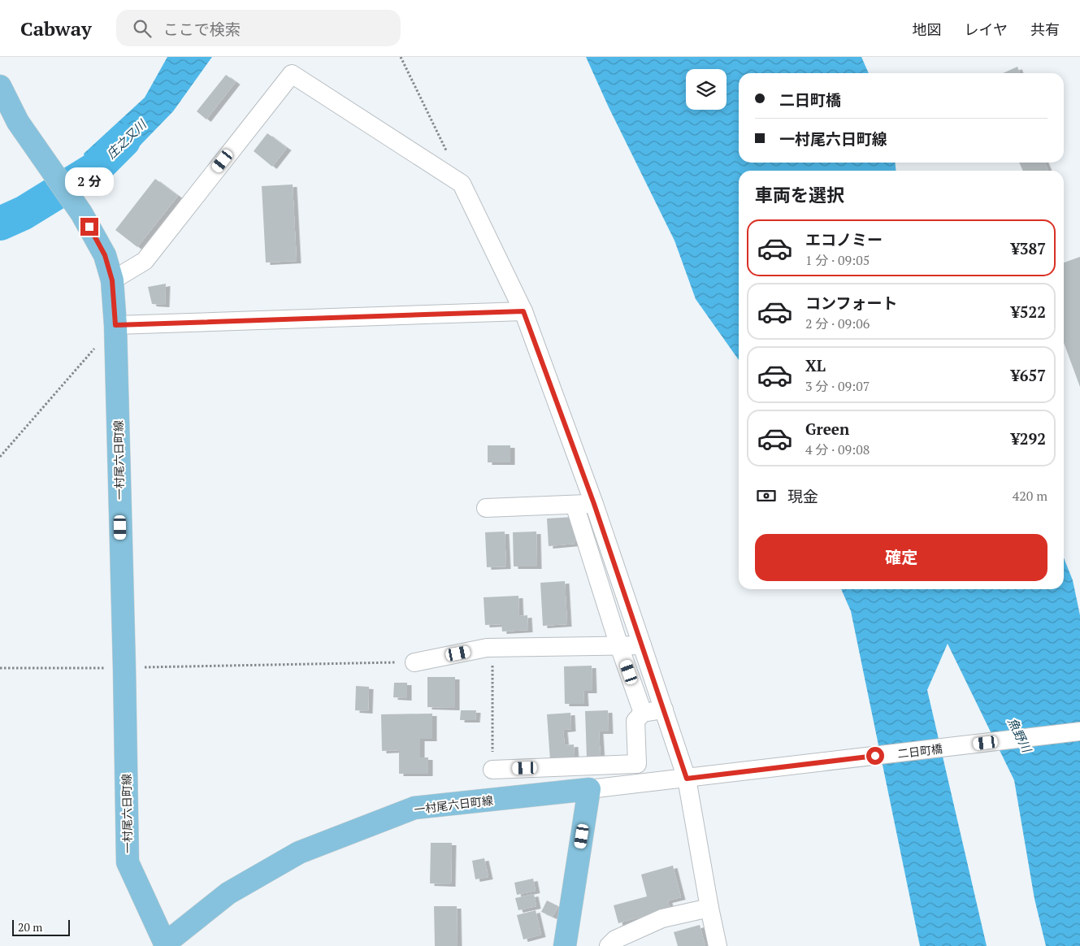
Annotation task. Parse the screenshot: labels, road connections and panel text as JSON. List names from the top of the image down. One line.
{"streets":{"main road":["一村尾六日町線"],"street":["二日町橋"]},"crossings":[["一村尾六日町線","二日町橋"]],"water":["庄之又川","魚野川"],"scale_bar":"20 m","page":{"header":"Cabway","search":"ここで検索","nav":["地図","レイヤ","共有"],"banner":["二日町橋","一村尾六日町線"],"bubble":"2 分","heading":"車両を選択","list":[{"name":"エコノミー","note":"1 分 · 09:05","value":"¥387"},{"name":"コンフォート","note":"2 分 · 09:06","value":"¥522"},{"name":"XL","note":"3 分 · 09:07","value":"¥657"},{"name":"Green","note":"4 分 · 09:08","value":"¥292"}],"pay":["現金","420 m"],"buttons":"確定","scale":"20 m"}}
